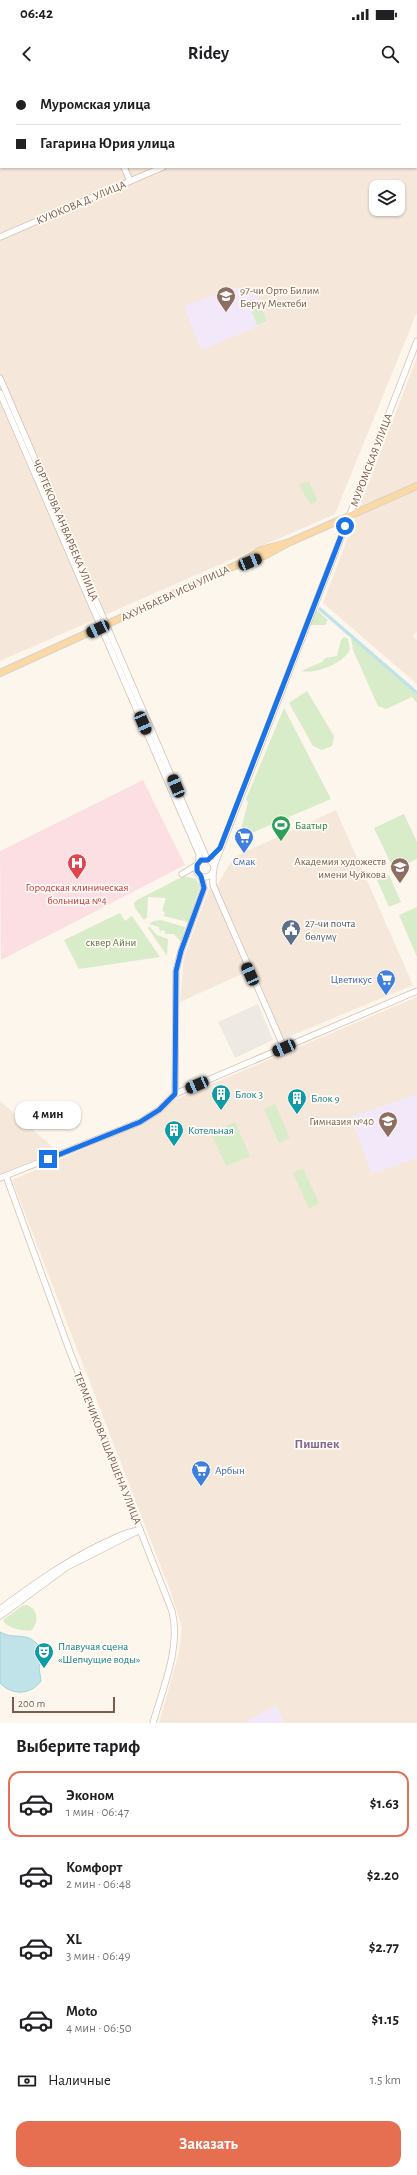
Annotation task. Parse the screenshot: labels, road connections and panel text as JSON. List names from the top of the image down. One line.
{"streets":{"main road":["КУЮКОВА Д. УЛИЦА","МУРОМСКАЯ УЛИЦА","ЧОРТЕКОВА АНВАРБЕКА УЛИЦА","АХУНБАЕВА ИСЫ УЛИЦА","ТЕРМЕЧИКОВА ШАРШЕНА УЛИЦА"]},"crossings":[["МУРОМСКАЯ УЛИЦА","ЧОРТЕКОВА АНВАРБЕКА УЛИЦА"],["МУРОМСКАЯ УЛИЦА","АХУНБАЕВА ИСЫ УЛИЦА"],["ЧОРТЕКОВА АНВАРБЕКА УЛИЦА","АХУНБАЕВА ИСЫ УЛИЦА"]],"districts":["Пишпек"],"parks":["сквер Айни"],"places":{"school or university":["97-чи Орто Билим Берүү Мектеби","Академия художеств имени Чуйкова","Гимназия №40"],"sports":["Баатыр"],"supermarket":["Смак","Цветикус","Арбын"],"hospital":["Городская клиническая больница №4"],"public building":["27-чи почта бөлүмү"],"building":["Блок 3","Блок 9","Котельная"],"theatre":["Плавучая сцена «Шепчущие воды»"]},"scale_bar":"200 m","page":{"status":"06:42","header":"Ridey","banner":["Муромская улица","Гагарина Юрия улица"],"bubble":"4 мин","scale":"200 m","heading":"Выберите тариф","list":[{"name":"Эконом","note":"1 мин · 06:47","value":"$1.63"},{"name":"Комфорт","note":"2 мин · 06:48","value":"$2.20"},{"name":"XL","note":"3 мин · 06:49","value":"$2.77"},{"name":"Moto","note":"4 мин · 06:50","value":"$1.15"}],"pay":["Наличные","1.5 km"],"buttons":"Заказать"}}
